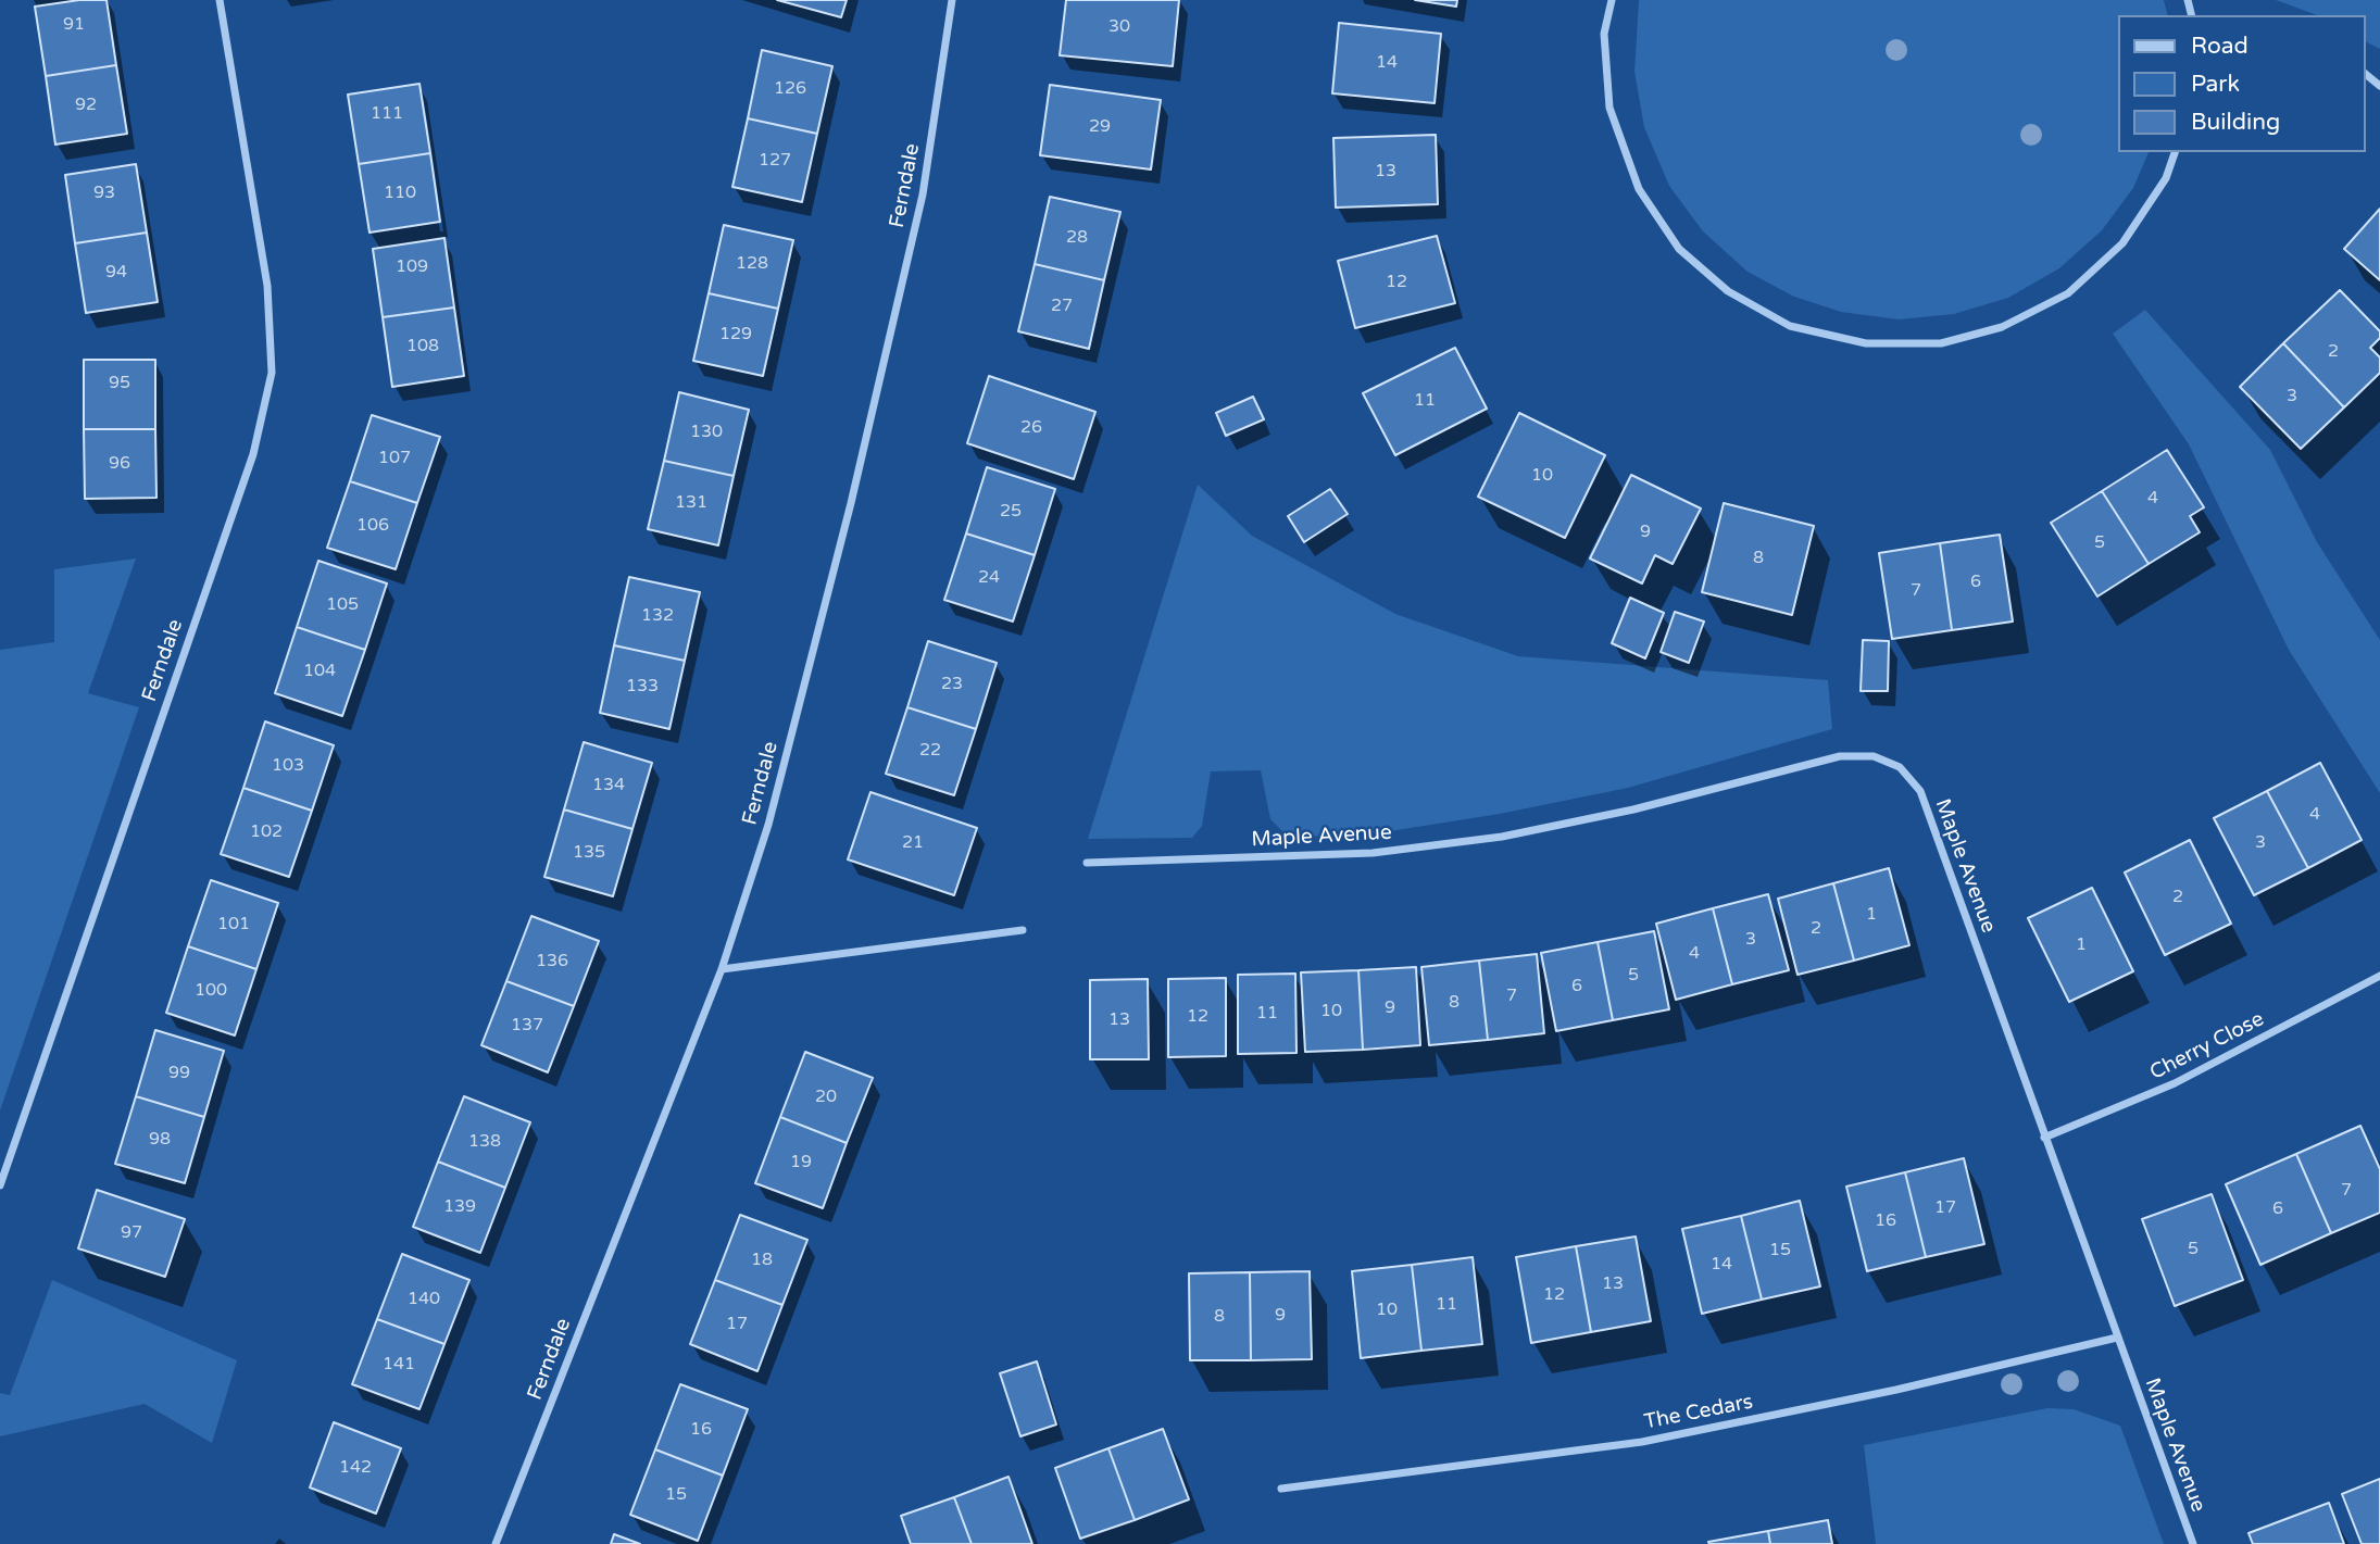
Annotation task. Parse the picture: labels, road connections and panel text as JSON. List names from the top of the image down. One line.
{"streets":{"street":["Ferndale","Maple Avenue","Cherry Close","The Cedars"]},"crossings":[["Maple Avenue","Cherry Close"],["Maple Avenue","The Cedars"]],"house_numbers":["91","30","14","126","92","111","29","127","13","93","110","28","128","109","94","12","27","129","108","2","95","3","11","26","130","107","96","10","4","131","25","106","9","5","8","24","6","7","105","132","104","23","133","22","103","134","4","102","21","3","135","2","1","101","2","3","1","4","136","5","6","100","7","8","9","10","11","12","13","137","99","20","98","138","19","7","139","17","6","16","97","5","15","18","14","13","12","140","11","10","9","8","17","141","16","142","15"],"legend":["Road","Park","Building"]}
